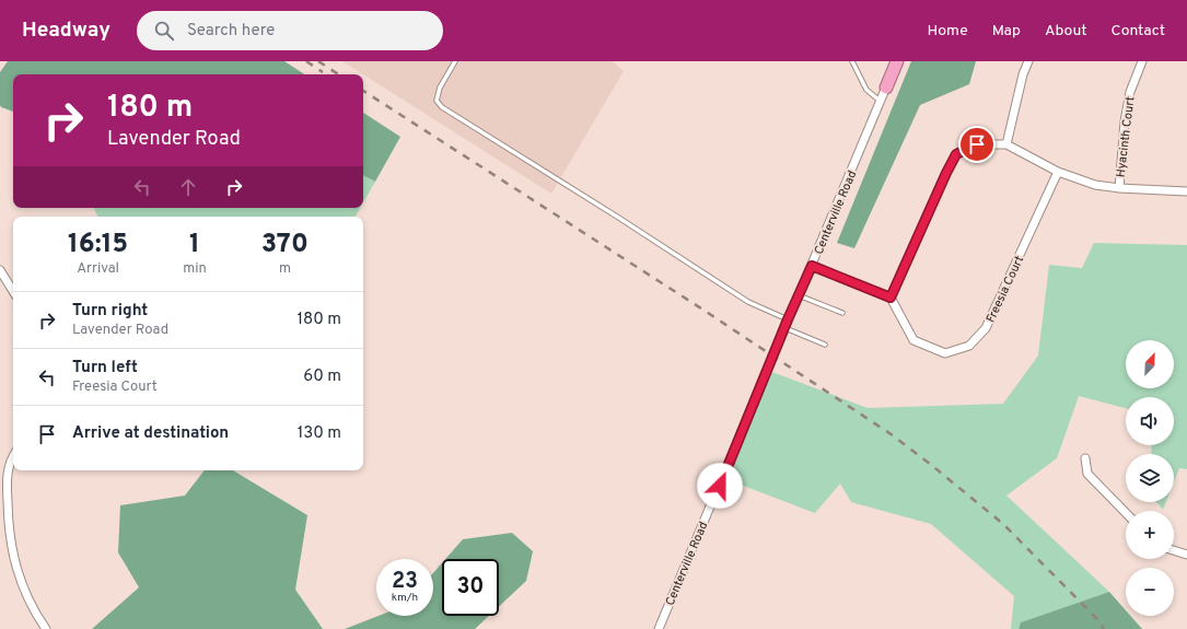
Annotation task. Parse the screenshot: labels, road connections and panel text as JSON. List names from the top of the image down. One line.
{"streets":{"street":["Hyacinth Court","Centerville Road","Freesia Court"]},"north":"top right","page":{"header":"Headway","search":"Search here","nav":["Home","Map","About","Contact"],"turn":["180 m","Lavender Road"],"eta":["16:15","Arrival","1","min","370","m"],"list":[{"name":"Turn right","note":"Lavender Road","value":"180 m"},{"name":"Turn left","note":"Freesia Court","value":"60 m"},{"name":"Arrive at destination","value":"130 m"}],"map_buttons":["+","−"],"speed":"23 km/h","limit":"30"}}
